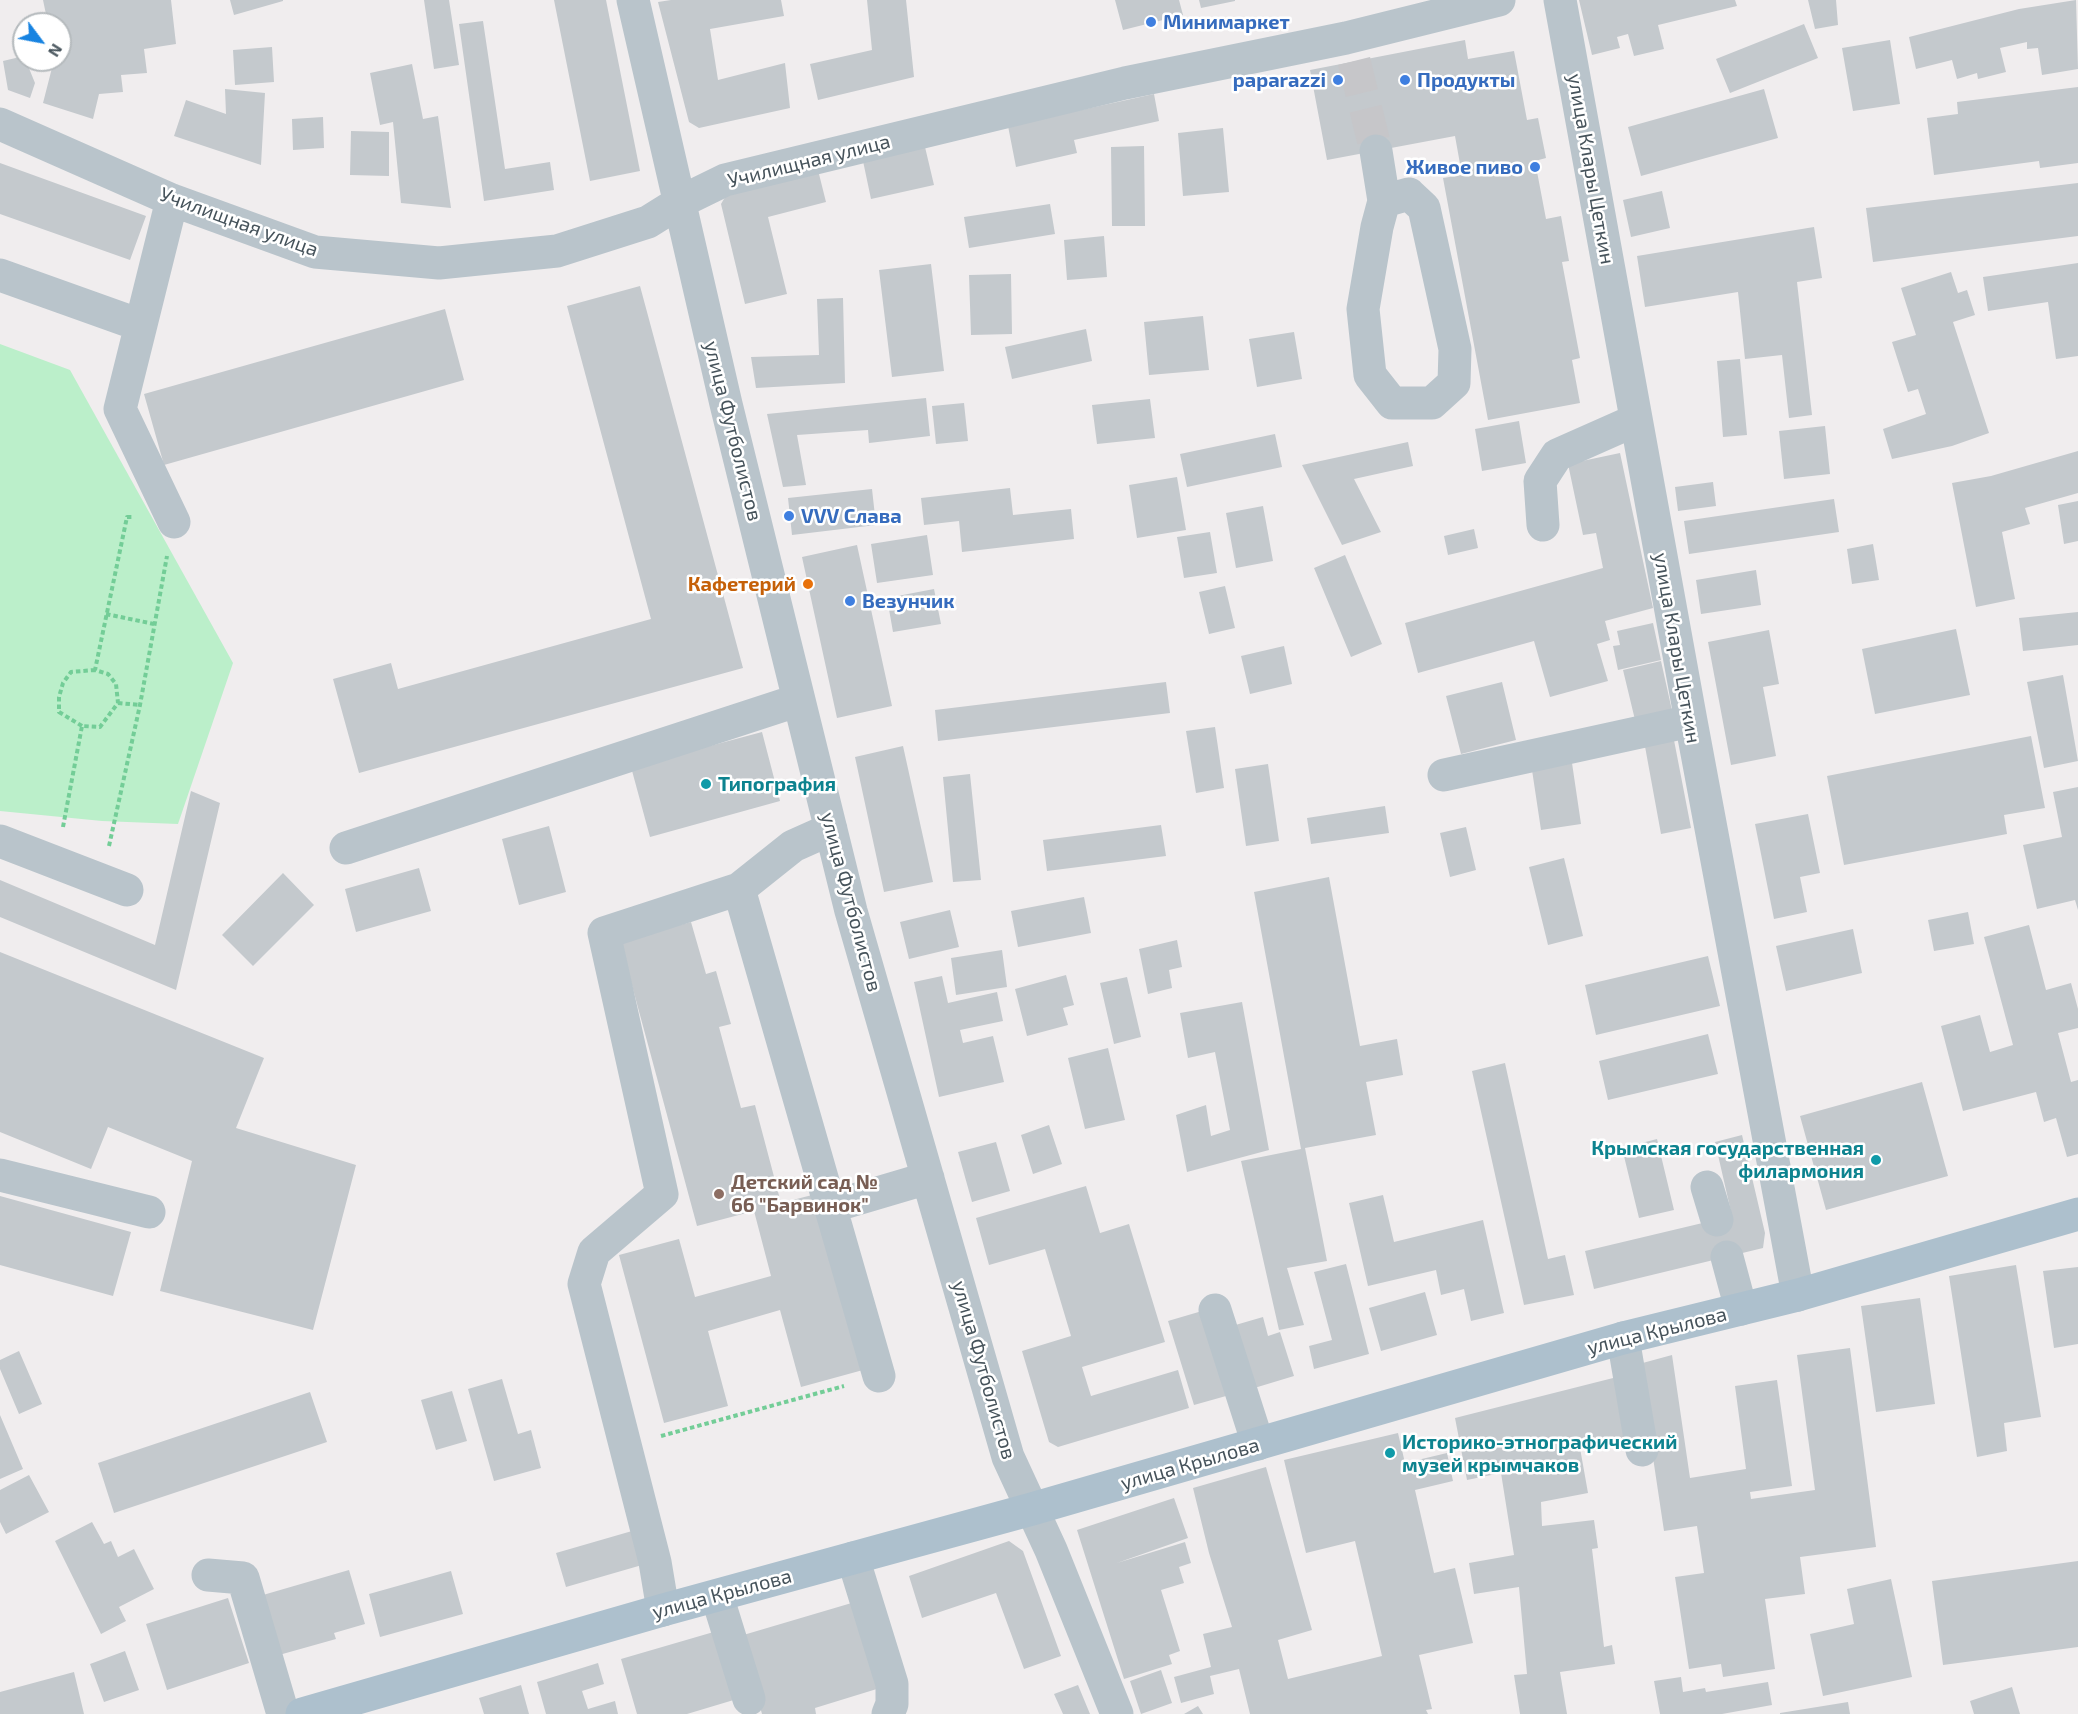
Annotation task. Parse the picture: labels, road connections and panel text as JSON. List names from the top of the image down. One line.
{"streets":{"main road":["улица Крылова"],"street":["Училищная улица","улица Клары Цеткин","улица Футболистов"]},"crossings":[["Училищная улица","улица Футболистов"],["улица Клары Цеткин","улица Крылова"],["улица Футболистов","улица Крылова"]],"places":["Минимаркет","paparazzi","Продукты","Живое пиво","VVV Слава","Кафетерий","Везунчик","Типография","Крымская государственная филармония","Детский сад № 66 \"Барвинок\"","Историко-этнографический музей крымчаков"],"north":"bottom right"}
